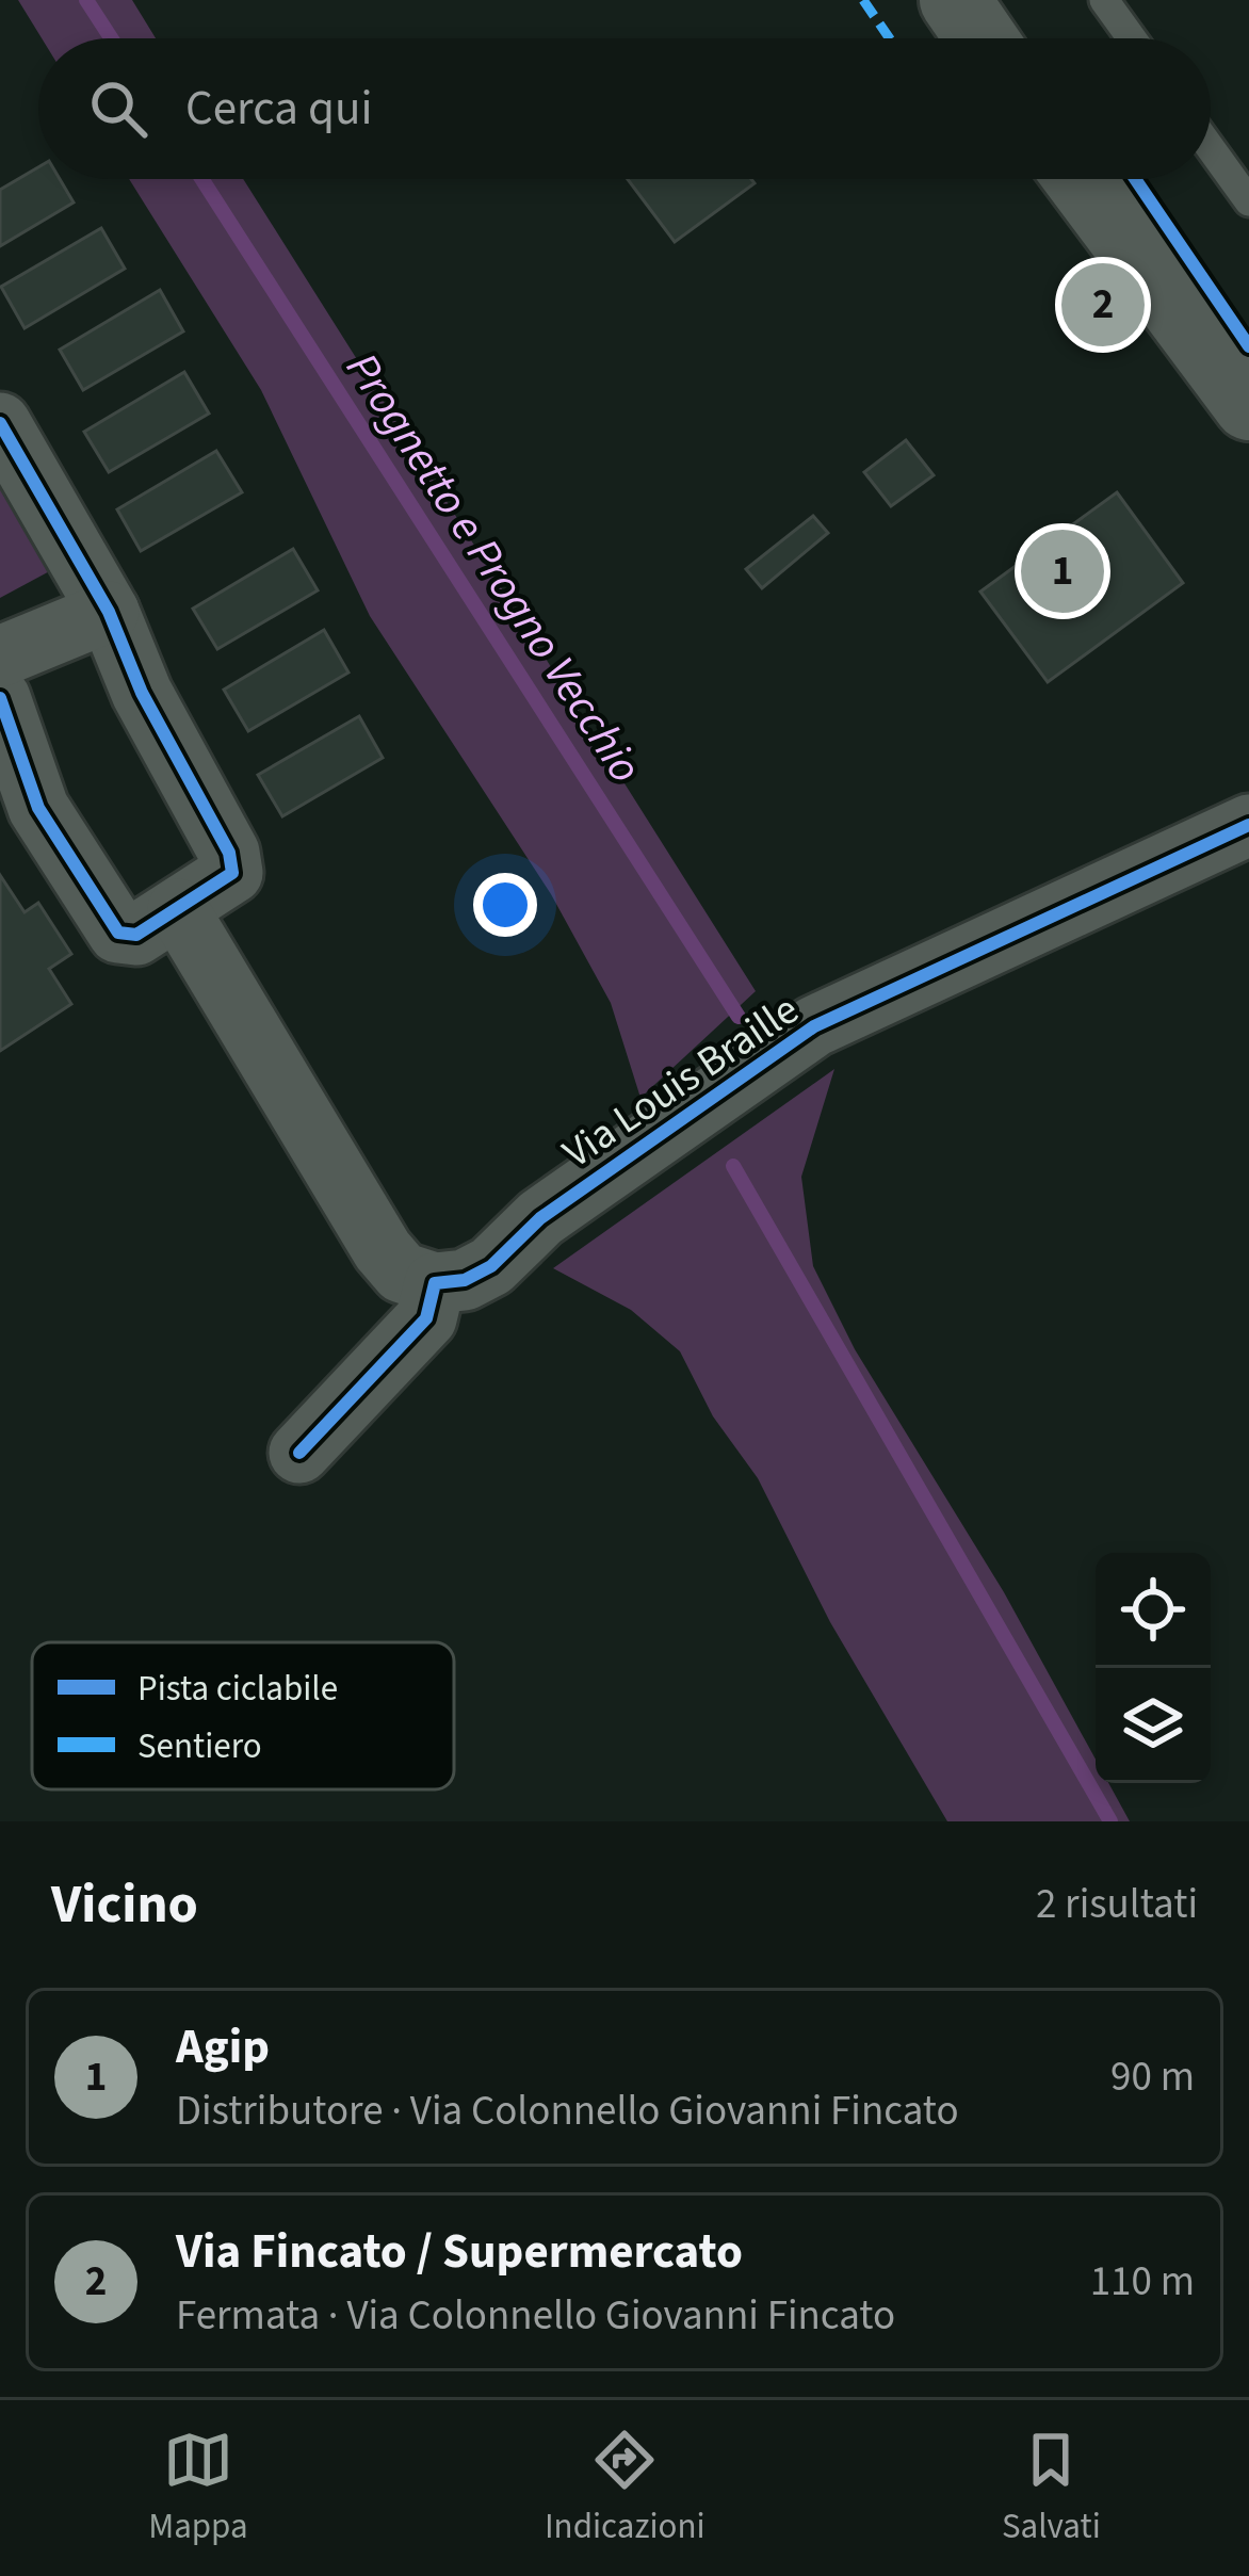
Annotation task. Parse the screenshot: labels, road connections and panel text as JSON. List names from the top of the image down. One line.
{"streets":{"street":["Via Louis Braille"]},"water":["Prognetto e Progno Vecchio"],"legend":["Pista ciclabile","Sentiero"],"page":{"search":"Cerca qui","pins":["2","1"],"heading":["Vicino","2 risultati"],"list":[{"mark":"1","name":"Agip","note":"Distributore · Via Colonnello Giovanni Fincato","value":"90 m"},{"mark":"2","name":"Via Fincato / Supermercato","note":"Fermata · Via Colonnello Giovanni Fincato","value":"110 m"}],"nav":["Mappa","Indicazioni","Salvati"]}}
